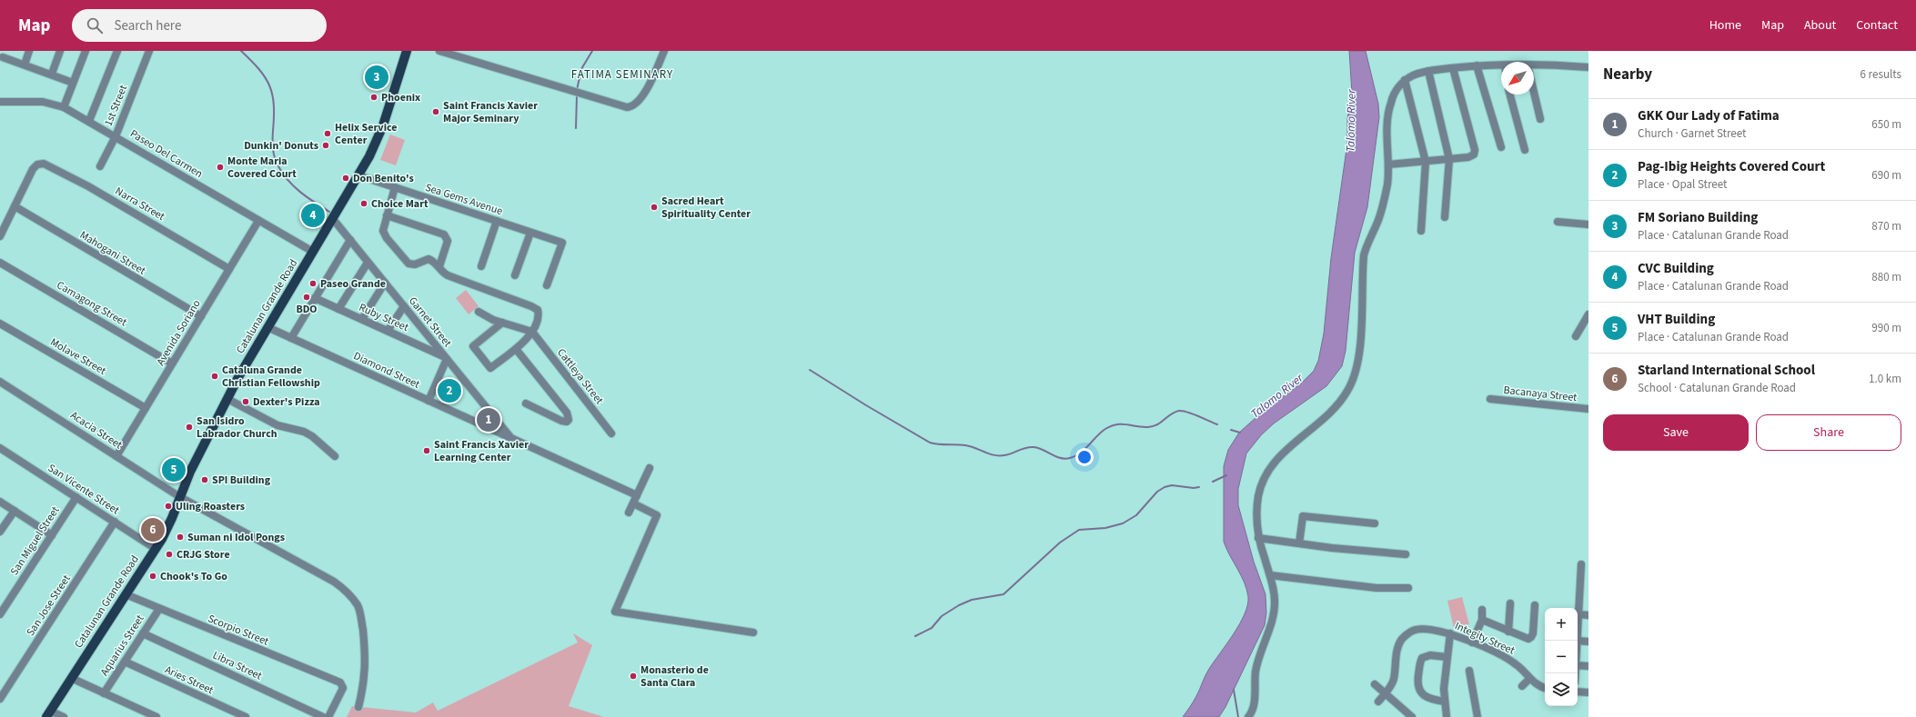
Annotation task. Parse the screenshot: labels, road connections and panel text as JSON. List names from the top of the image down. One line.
{"streets":{"main road":["Catalunan Grande Road"],"street":["1st Street","Paseo Del Carmen","Sea Gems Avenue","Narra Street","Mahogani Street","Camagong Street","Ruby Street","Garnet Street","Avenida Soriano","Molave Street","Diamond Street","Cattleya Street","Bacanaya Street","Acacia Street","San Vicente Street","San Miguel Street","San Jose Street","Scorpio Street","Integity Street","Aquarius Street","Libra Street","Aries Street"]},"crossings":[["1st Street","Paseo Del Carmen"],["Paseo Del Carmen","Catalunan Grande Road"],["Paseo Del Carmen","Avenida Soriano"],["Sea Gems Avenue","Catalunan Grande Road"],["Narra Street","Mahogani Street"],["Narra Street","Avenida Soriano"],["Mahogani Street","Avenida Soriano"],["Camagong Street","Avenida Soriano"],["Catalunan Grande Road","Garnet Street"],["Catalunan Grande Road","Diamond Street"],["Catalunan Grande Road","Acacia Street"],["Catalunan Grande Road","San Vicente Street"],["Catalunan Grande Road","Scorpio Street"],["Ruby Street","Garnet Street"],["Garnet Street","Diamond Street"],["Avenida Soriano","Molave Street"],["Avenida Soriano","Acacia Street"],["San Vicente Street","San Miguel Street"],["San Vicente Street","San Jose Street"],["Scorpio Street","Aquarius Street"],["Aquarius Street","Libra Street"],["Aquarius Street","Aries Street"]],"districts":["FATIMA SEMINARY"],"water":["Talomo River"],"places":["Phoenix","Saint Francis Xavier Major Seminary","Helix Service Center","Dunkin' Donuts","Monte Maria Covered Court","Don Benito's","Choice Mart","Sacred Heart Spirituality Center","Paseo Grande","BDO","Cataluna Grande Christian Fellowship","Dexter's Pizza","San Isidro Labrador Church","Saint Francis Xavier Learning Center","SPI Building","Uling Roasters","Suman ni Idol Pongs","CRJG Store","Chook's To Go","Monasterio de Santa Clara"],"north":"bottom left","page":{"header":"Map","search":"Search here","nav":["Home","Map","About","Contact"],"heading":["Nearby","6 results"],"pins":["3","4","2","1","5","6"],"list":[{"mark":"1","name":"GKK Our Lady of Fatima","note":"Church · Garnet Street","value":"650 m"},{"mark":"2","name":"Pag-Ibig Heights Covered Court","note":"Place · Opal Street","value":"690 m"},{"mark":"3","name":"FM Soriano Building","note":"Place · Catalunan Grande Road","value":"870 m"},{"mark":"4","name":"CVC Building","note":"Place · Catalunan Grande Road","value":"880 m"},{"mark":"5","name":"VHT Building","note":"Place · Catalunan Grande Road","value":"990 m"},{"mark":"6","name":"Starland International School","note":"School · Catalunan Grande Road","value":"1.0 km"}],"buttons":["Save","Share"],"map_buttons":["+","−"]}}
